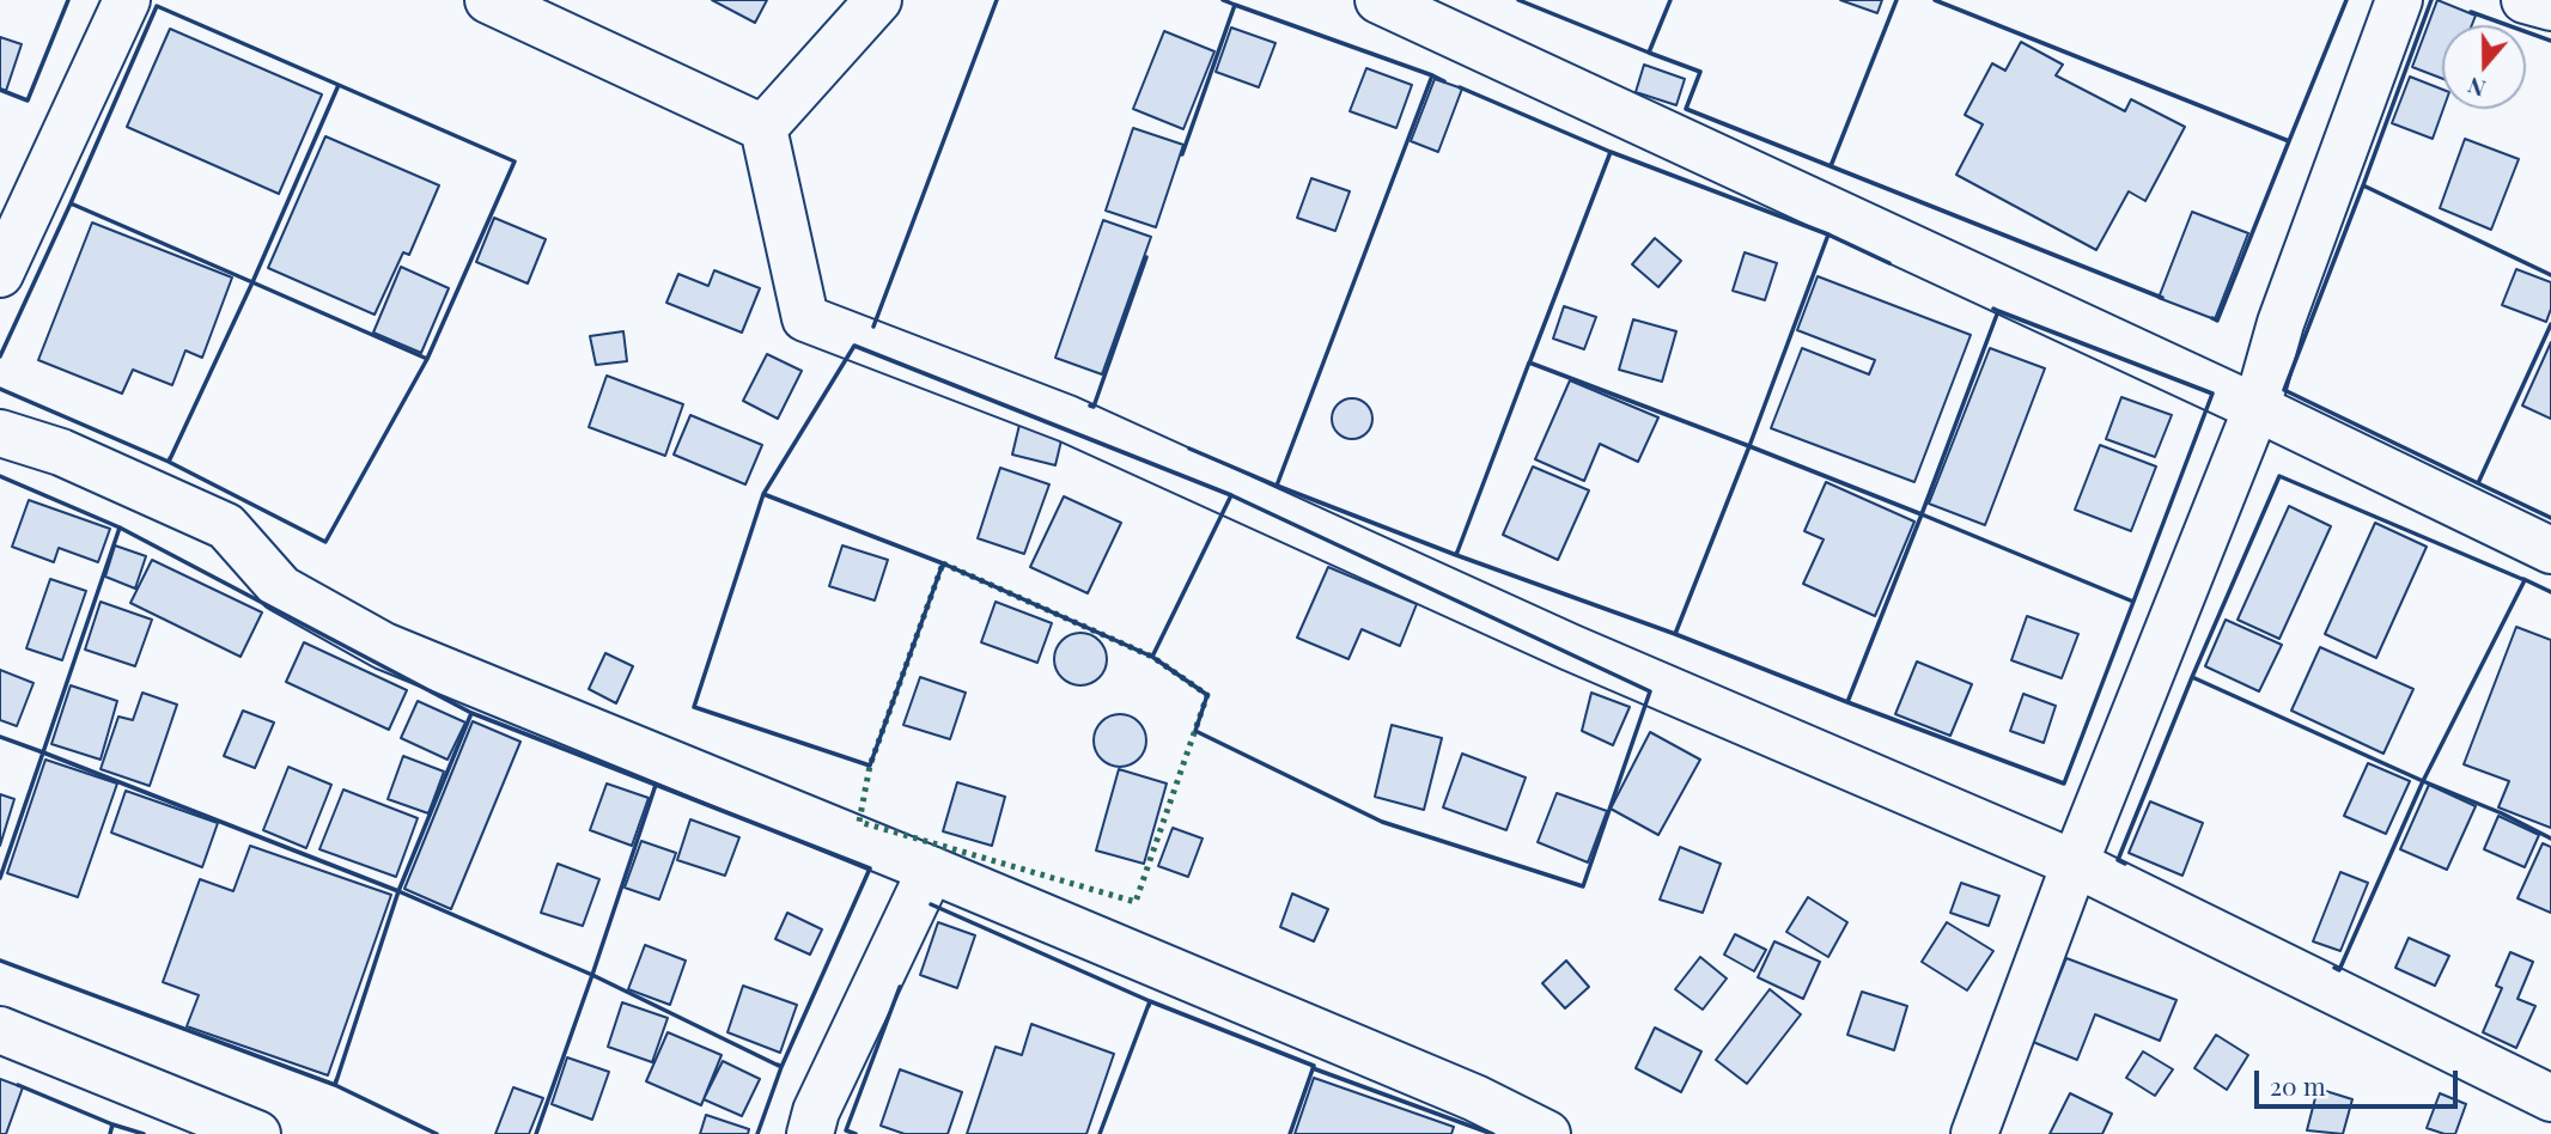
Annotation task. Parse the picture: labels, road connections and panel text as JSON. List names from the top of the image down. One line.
{"scale_bar":"20 m","north":"bottom"}
